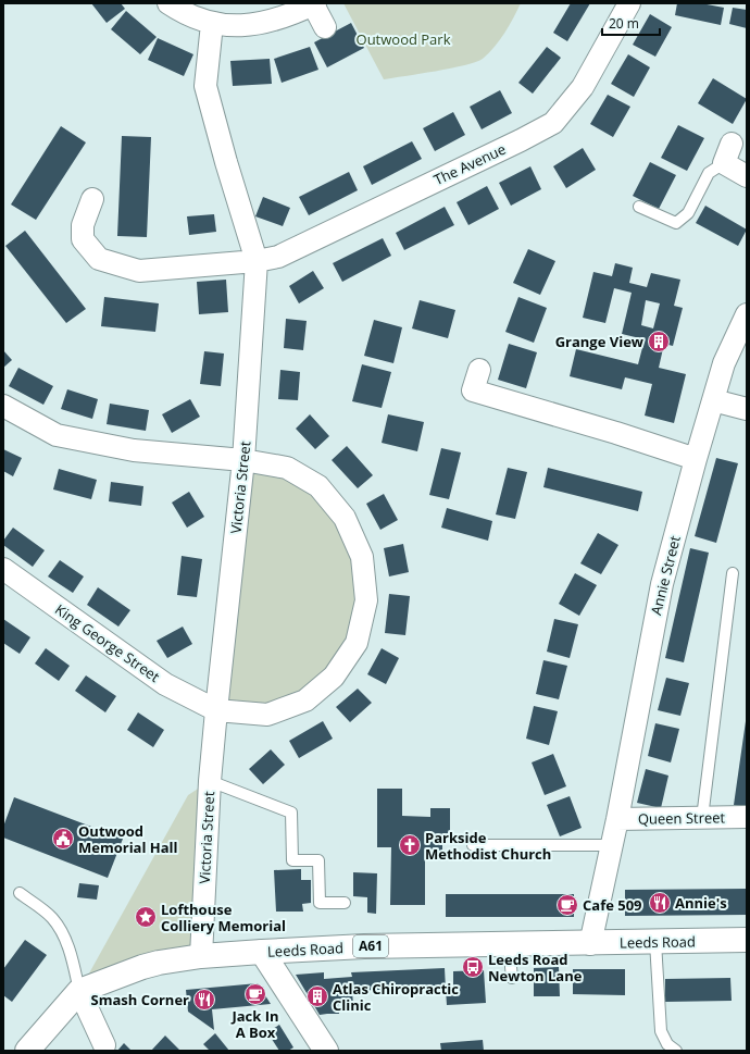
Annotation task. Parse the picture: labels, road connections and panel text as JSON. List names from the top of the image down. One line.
{"streets":{"main road":["Leeds Road","A61"],"street":["The Avenue","Victoria Street","Annie Street","King George Street","Queen Street"]},"crossings":[["The Avenue","Victoria Street"],["Victoria Street","King George Street"],["Victoria Street","Leeds Road"],["Annie Street","Queen Street"],["Annie Street","Leeds Road"]],"parks":["Outwood Park"],"places":{"building":["Grange View","Atlas Chiropractic Clinic"],"public building":["Outwood Memorial Hall"],"church":["Parkside Methodist Church"],"restaurant":["Annie's","Smash Corner"],"cafe":["Cafe 509","Jack In A Box"],"place":["Lofthouse Colliery Memorial"],"bus stop":["Leeds Road Newton Lane"]},"scale_bar":"20 m"}
